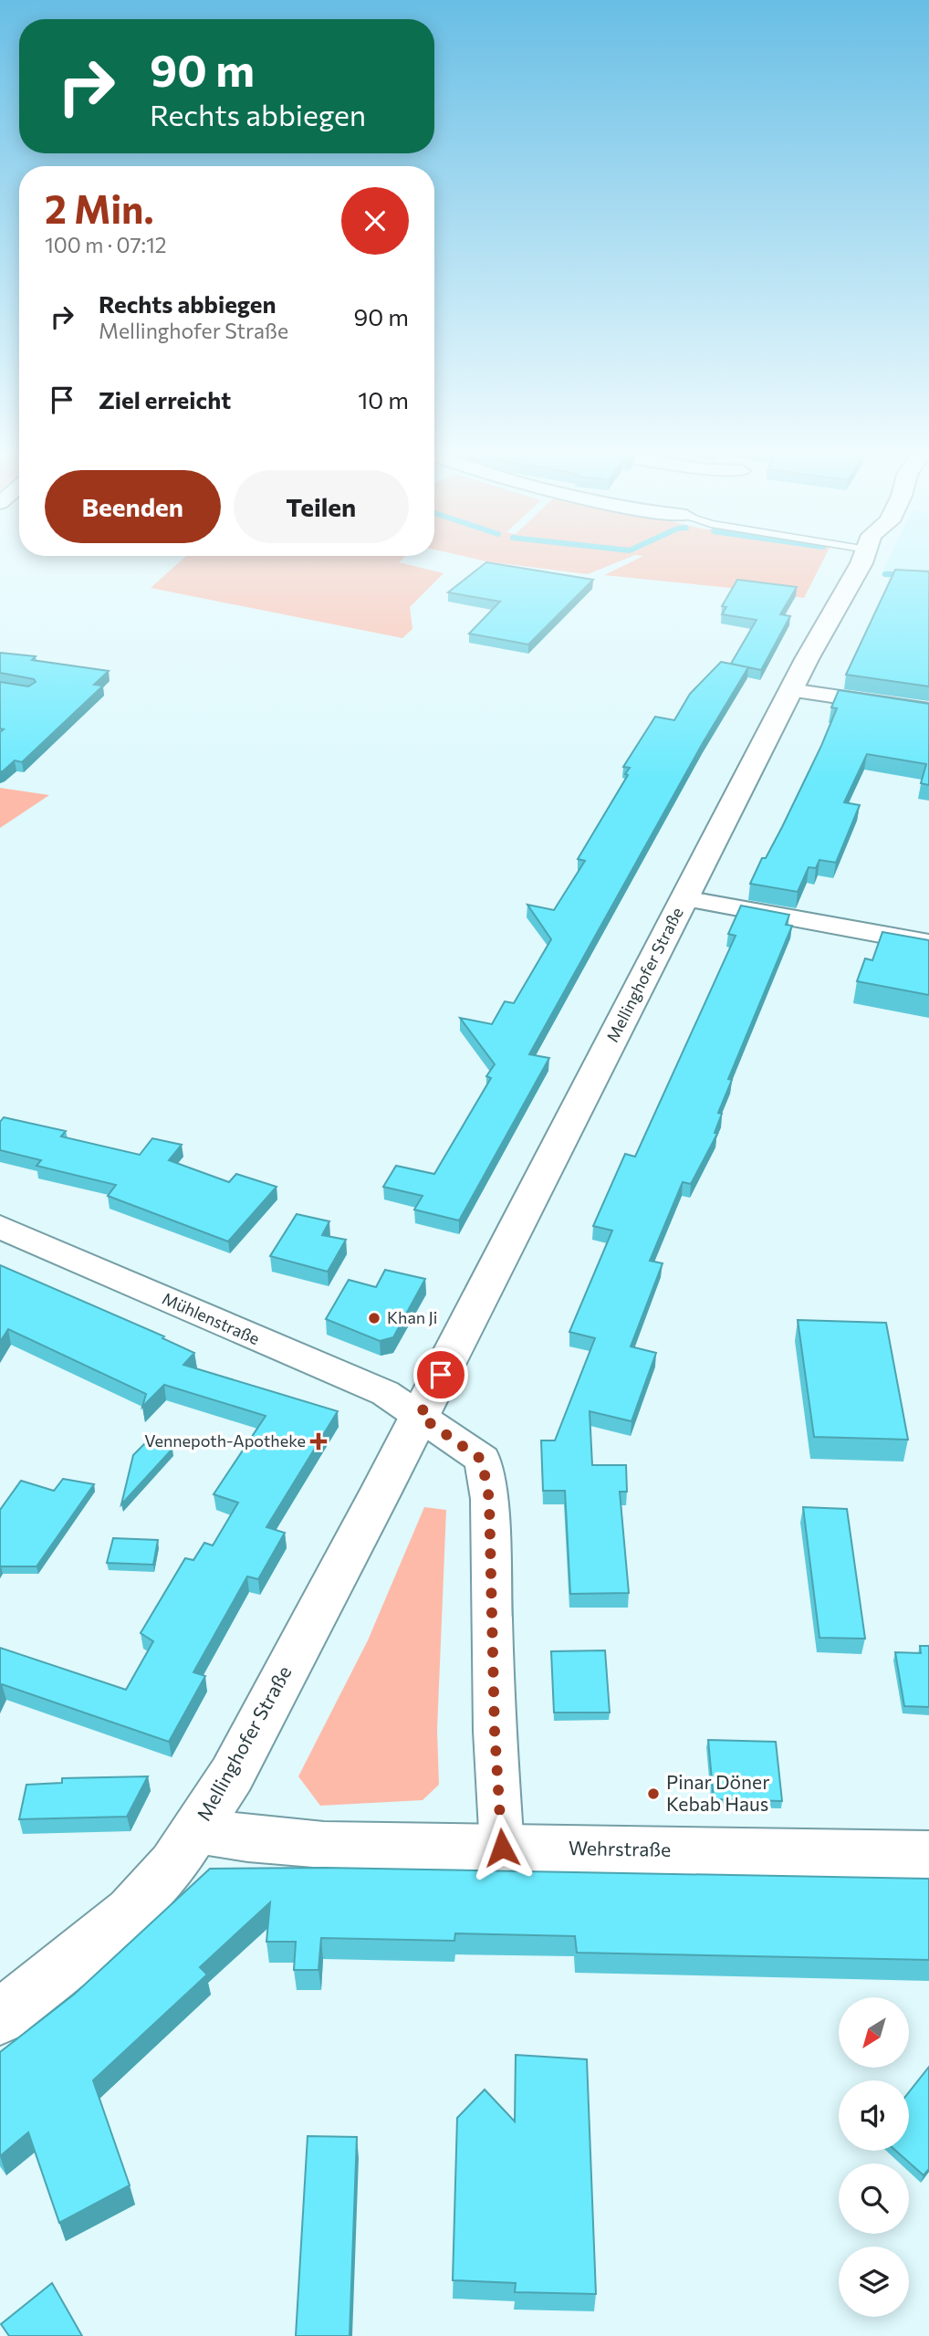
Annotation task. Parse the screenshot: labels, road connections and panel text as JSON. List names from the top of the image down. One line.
{"streets":{"main road":["Mellinghofer Straße","Wehrstraße"],"street":["Mühlenstraße"]},"crossings":[["Mellinghofer Straße","Mühlenstraße"],["Mellinghofer Straße","Wehrstraße"]],"places":{"other":["Khan Ji","Pinar Döner Kebab Haus"],"health":["Vennepoth-Apotheke"]},"north":"bottom left","page":{"turn":["90 m","Rechts abbiegen"],"heading":["2 Min.","100 m · 07:12"],"list":[{"name":"Rechts abbiegen","note":"Mellinghofer Straße","value":"90 m"},{"name":"Ziel erreicht","value":"10 m"}],"buttons":["Beenden","Teilen"]}}
